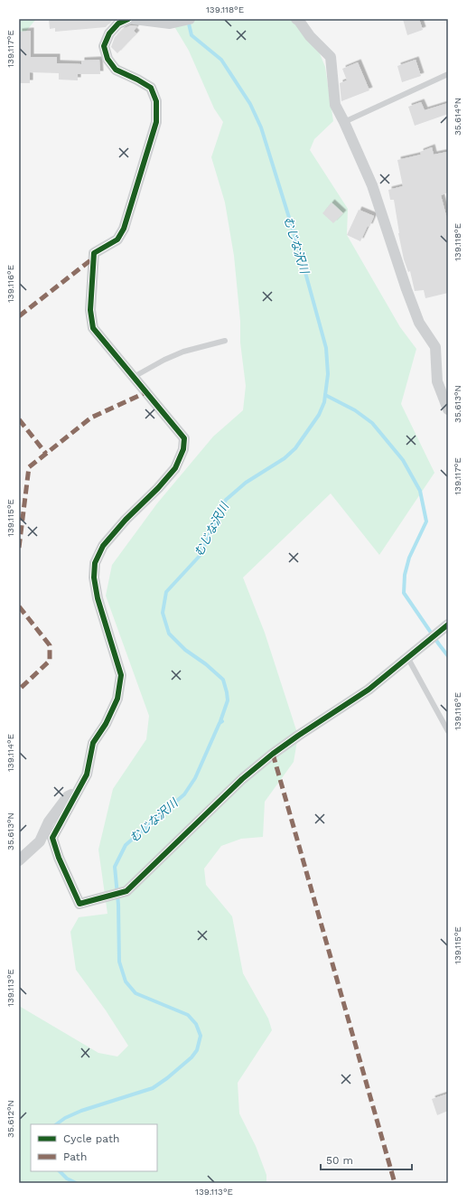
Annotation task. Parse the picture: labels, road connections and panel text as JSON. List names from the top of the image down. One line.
{"water":["むじな沢川"],"legend":["Cycle path","Path"],"scale_bar":"50 m","coordinates":["139.118°E","139.117°E","35.614°N","139.116°E","35.613°N","139.115°E","139.114°E","139.113°E","35.612°N"]}
